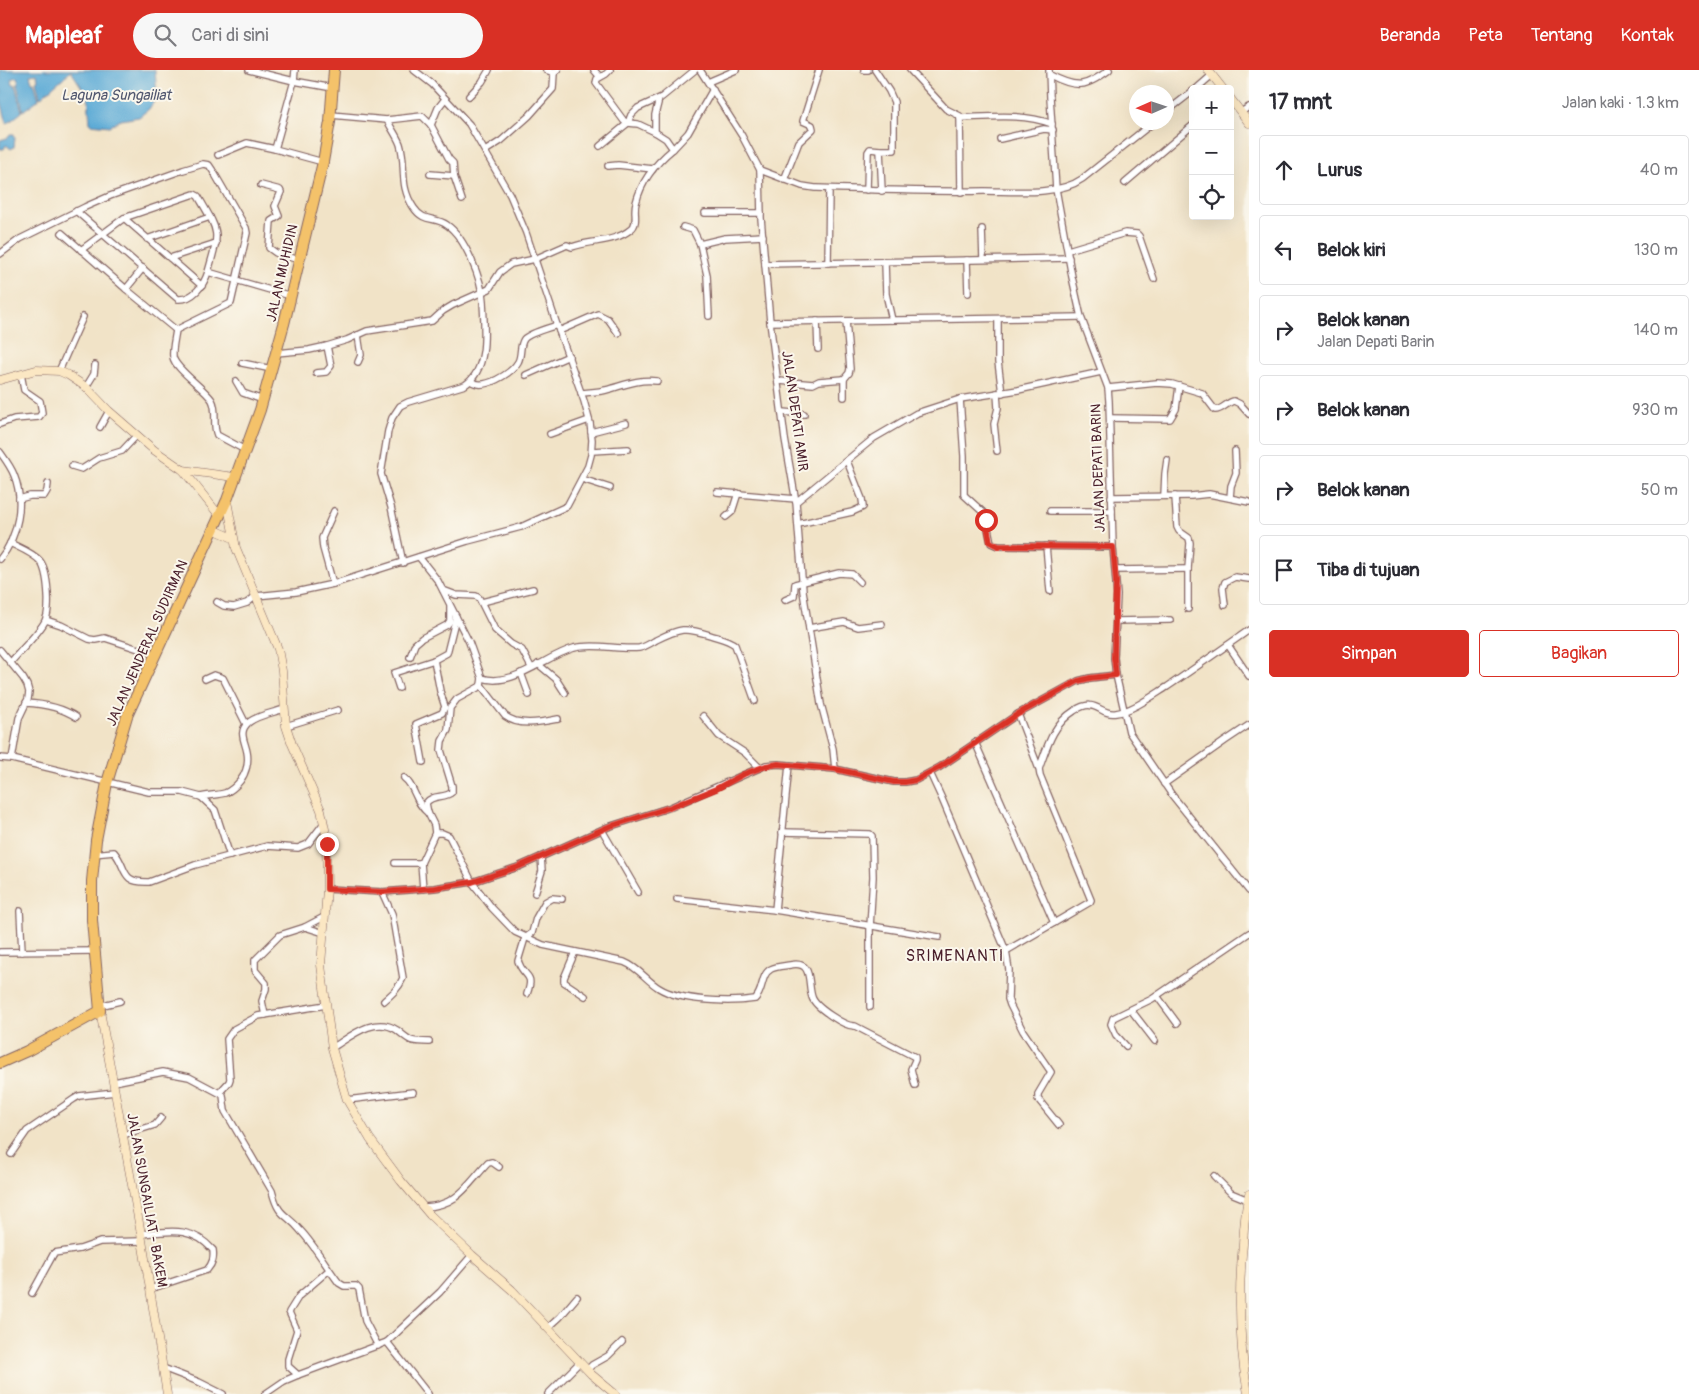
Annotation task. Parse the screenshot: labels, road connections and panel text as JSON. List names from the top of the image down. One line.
{"streets":{"highway":["JALAN MUHIDIN","JALAN JENDERAL SUDIRMAN"],"main road":["JALAN SUNGAILIAT - BAKEM"],"street":["JALAN DEPATI AMIR","JALAN DEPATI BARIN"]},"crossings":[["JALAN MUHIDIN","JALAN JENDERAL SUDIRMAN"],["JALAN JENDERAL SUDIRMAN","JALAN SUNGAILIAT - BAKEM"]],"districts":["SRIMENANTI"],"water":["Laguna Sungailiat"],"north":"left","page":{"header":"Mapleaf","search":"Cari di sini","nav":["Beranda","Peta","Tentang","Kontak"],"heading":["17 mnt","Jalan kaki · 1.3 km"],"map_buttons":["+","−"],"list":[["Lurus","40 m"],["Belok kiri","130 m"],["Belok kanan","Jalan Depati Barin","140 m"],["Belok kanan","930 m"],["Belok kanan","50 m"],"Tiba di tujuan"],"buttons":["Simpan","Bagikan"]}}
